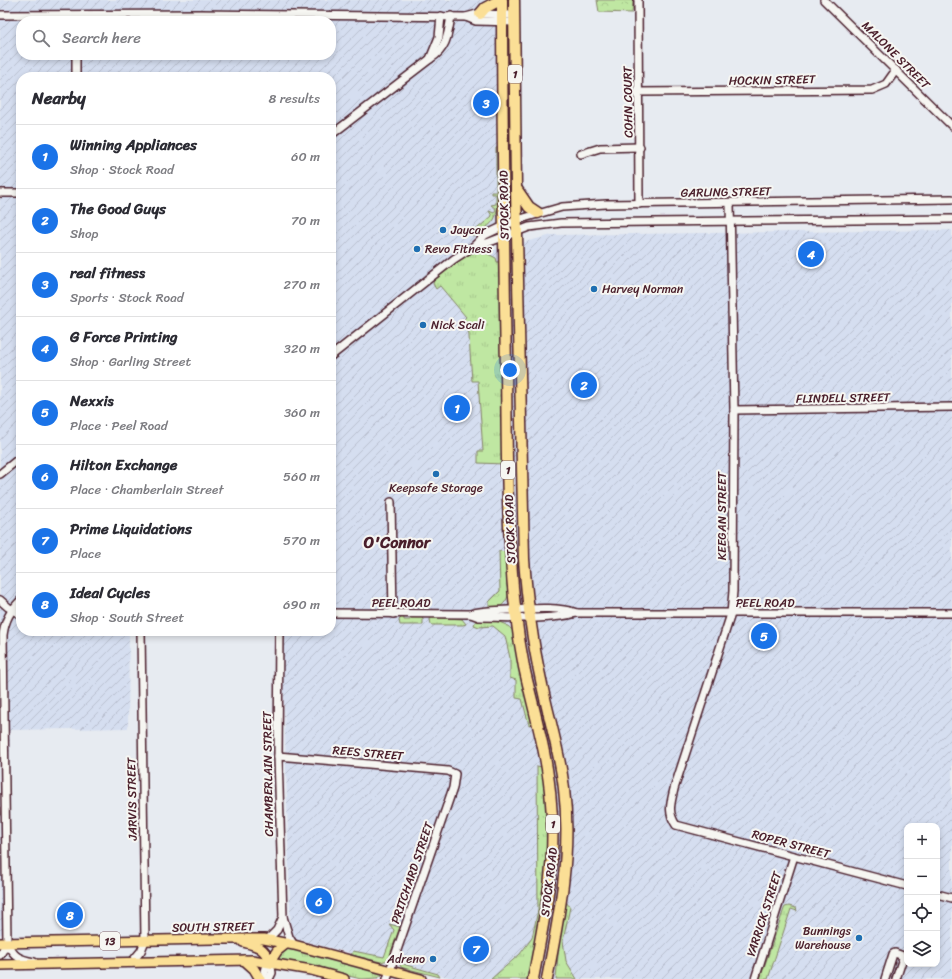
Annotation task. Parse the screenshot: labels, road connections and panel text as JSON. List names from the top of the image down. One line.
{"streets":{"highway":["1","STOCK ROAD"],"main road":["SOUTH STREET","13"],"street":["MALONE STREET","HOCKIN STREET","COHN COURT","GARLING STREET","FLINDELL STREET","KEEGAN STREET","PEEL ROAD","REES STREET","CHAMBERLAIN STREET","JARVIS STREET","ROPER STREET","PRITCHARD STREET","YARRICK STREET"]},"crossings":[["MALONE STREET","HOCKIN STREET"],["HOCKIN STREET","COHN COURT"],["COHN COURT","GARLING STREET"],["GARLING STREET","STOCK ROAD"],["GARLING STREET","KEEGAN STREET"],["STOCK ROAD","PEEL ROAD"],["FLINDELL STREET","KEEGAN STREET"],["KEEGAN STREET","PEEL ROAD"],["KEEGAN STREET","ROPER STREET"],["REES STREET","CHAMBERLAIN STREET"],["REES STREET","PRITCHARD STREET"],["CHAMBERLAIN STREET","SOUTH STREET"],["JARVIS STREET","SOUTH STREET"],["JARVIS STREET","13"],["ROPER STREET","YARRICK STREET"],["PRITCHARD STREET","SOUTH STREET"]],"districts":["O'Connor"],"places":["Jaycar","Revo Fitness","Harvey Norman","Nick Scali","Keepsafe Storage","Bunnings Warehouse","Adreno"],"page":{"search":"Search here","heading":["Nearby","8 results"],"pins":["3","4","2","1","5","6","8","7"],"list":[{"mark":"1","name":"Winning Appliances","note":"Shop · Stock Road","value":"60 m"},{"mark":"2","name":"The Good Guys","note":"Shop","value":"70 m"},{"mark":"3","name":"real fitness","note":"Sports · Stock Road","value":"270 m"},{"mark":"4","name":"G Force Printing","note":"Shop · Garling Street","value":"320 m"},{"mark":"5","name":"Nexxis","note":"Place · Peel Road","value":"360 m"},{"mark":"6","name":"Hilton Exchange","note":"Place · Chamberlain Street","value":"560 m"},{"mark":"7","name":"Prime Liquidations","note":"Place","value":"570 m"},{"mark":"8","name":"Ideal Cycles","note":"Shop · South Street","value":"690 m"}],"map_buttons":["+","−"]}}
